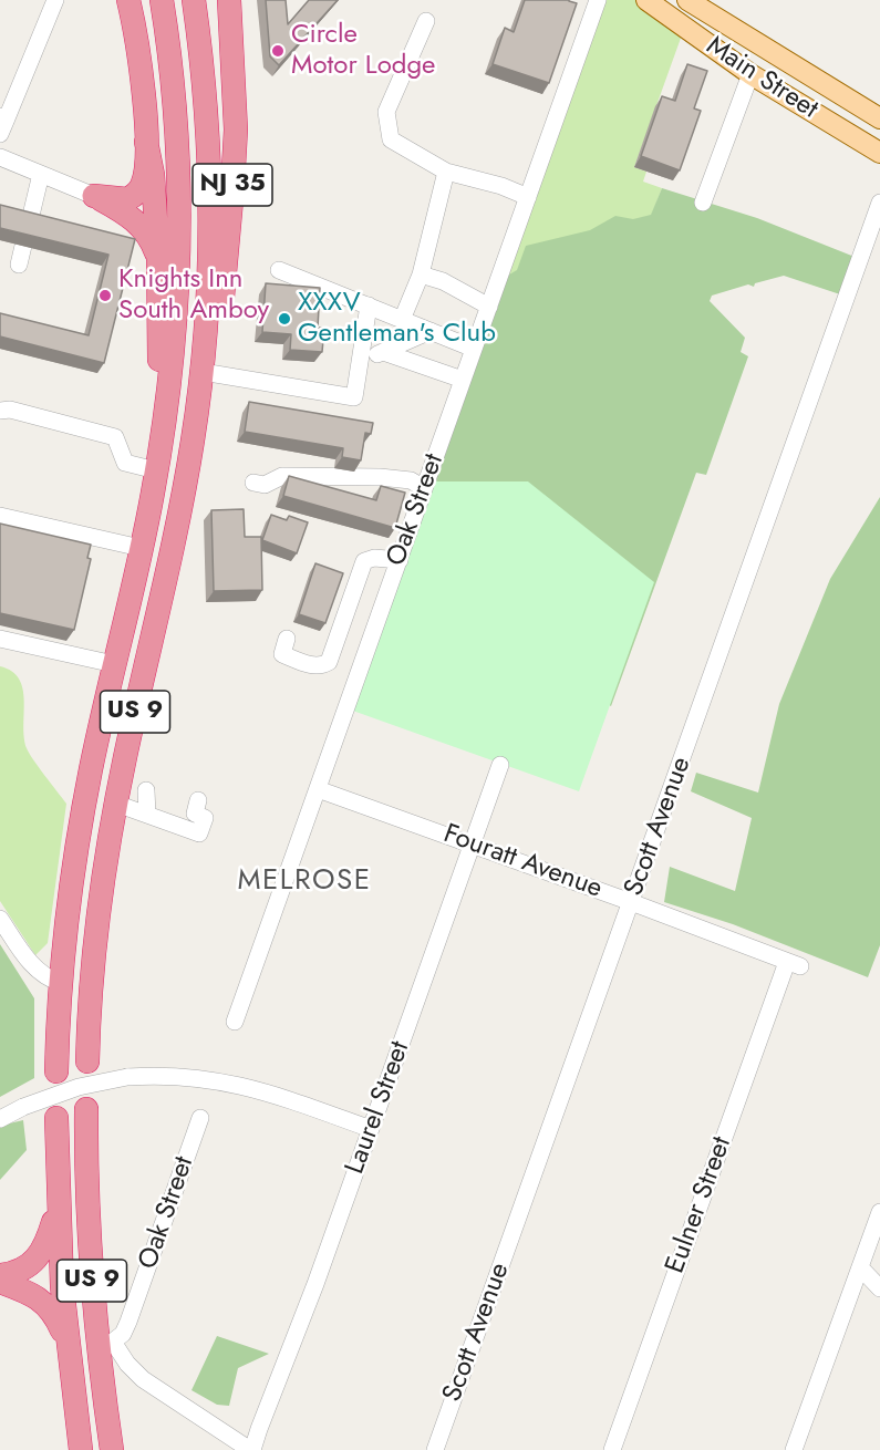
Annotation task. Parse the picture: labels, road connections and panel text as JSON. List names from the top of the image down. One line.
{"streets":{"highway":["NJ 35","US 9"],"main road":["Main Street"],"street":["Oak Street","Scott Avenue","Fouratt Avenue","Laurel Street","Eulner Street"]},"crossings":[["NJ 35","US 9"],["Oak Street","Fouratt Avenue"],["Scott Avenue","Fouratt Avenue"],["Fouratt Avenue","Laurel Street"],["Fouratt Avenue","Eulner Street"]],"districts":["MELROSE"],"places":["Circle Motor Lodge","Knights Inn South Amboy","XXXV Gentleman's Club"]}
